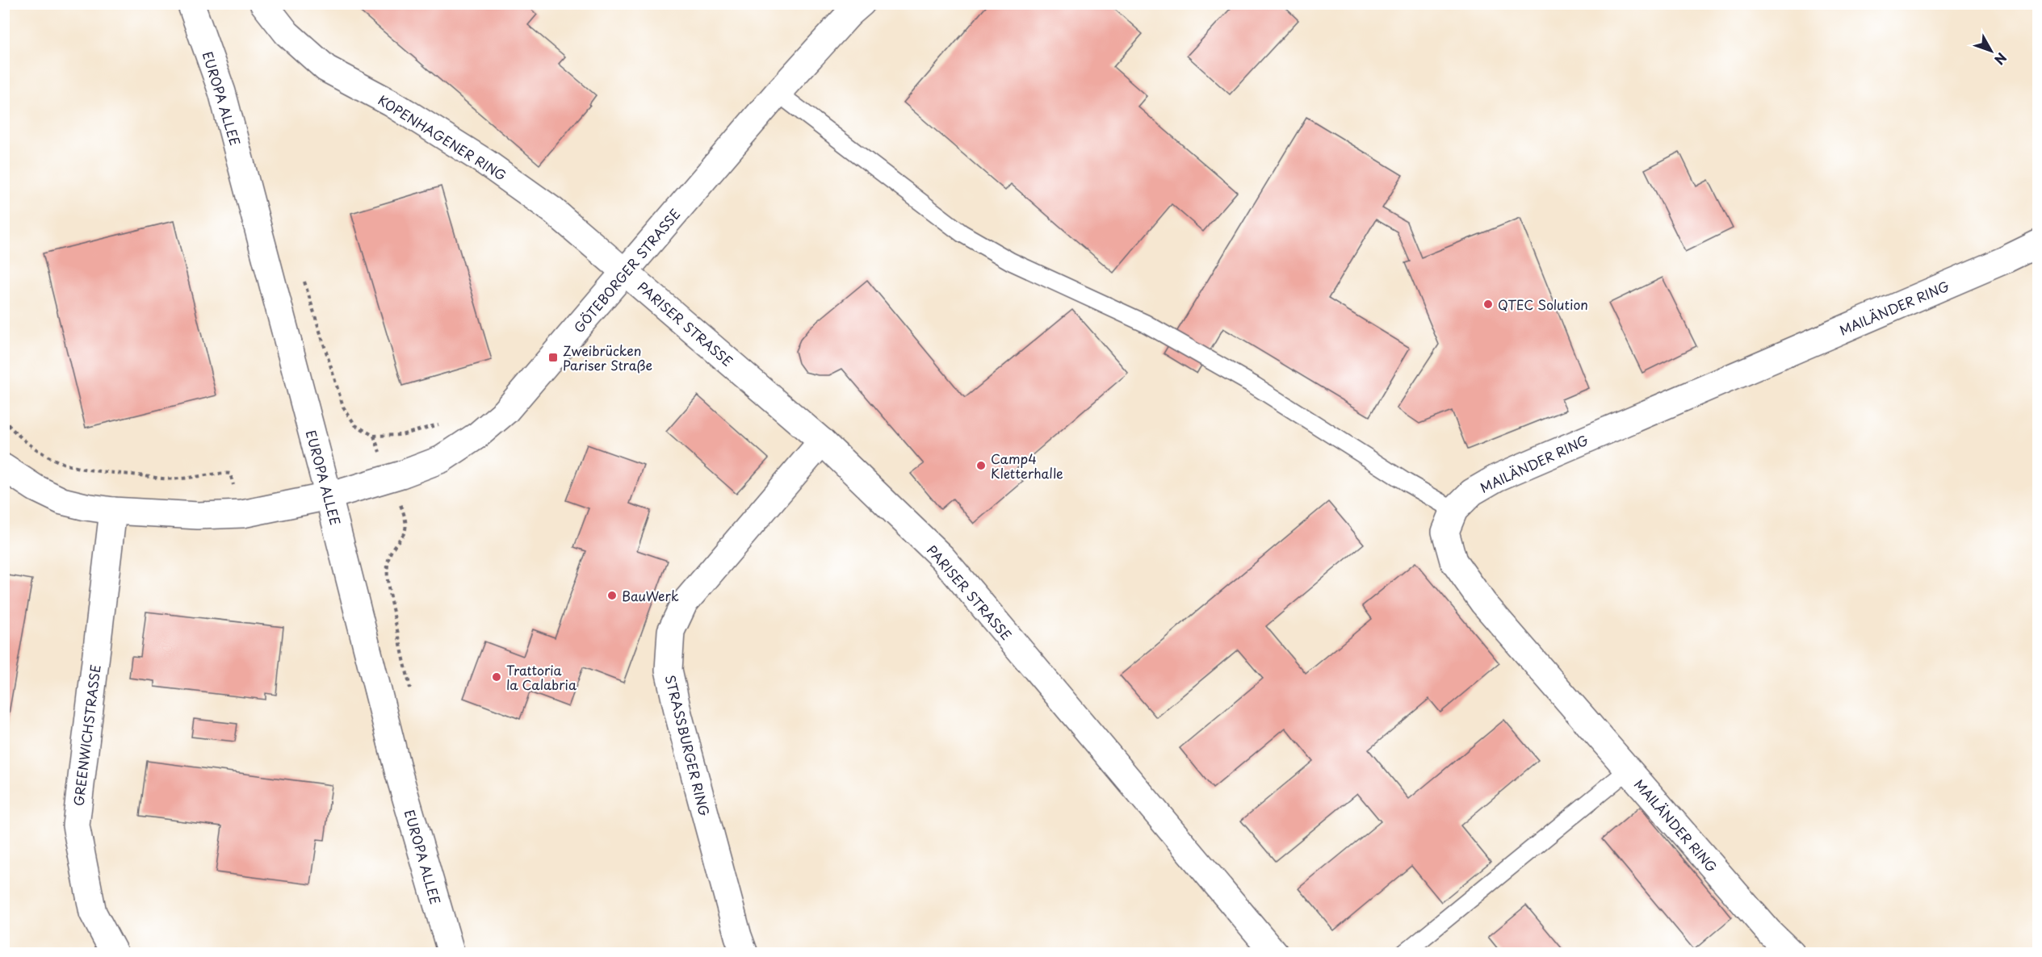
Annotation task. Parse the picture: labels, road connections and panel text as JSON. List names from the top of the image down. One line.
{"streets":{"street":["EUROPA ALLEE","KOPENHAGENER RING","GÖTEBORGER STRASSE","MAILÄNDER RING","PARISER STRASSE","GREENWICHSTRASSE","STRASSBURGER RING"]},"crossings":[["EUROPA ALLEE","GÖTEBORGER STRASSE"],["KOPENHAGENER RING","GÖTEBORGER STRASSE"],["KOPENHAGENER RING","PARISER STRASSE"],["GÖTEBORGER STRASSE","PARISER STRASSE"],["PARISER STRASSE","STRASSBURGER RING"]],"places":{"other":["QTEC Solution","Camp4 Kletterhalle","BauWerk","Trattoria la Calabria"],"transit":["Zweibrücken Pariser Straße"]},"north":"bottom right"}
